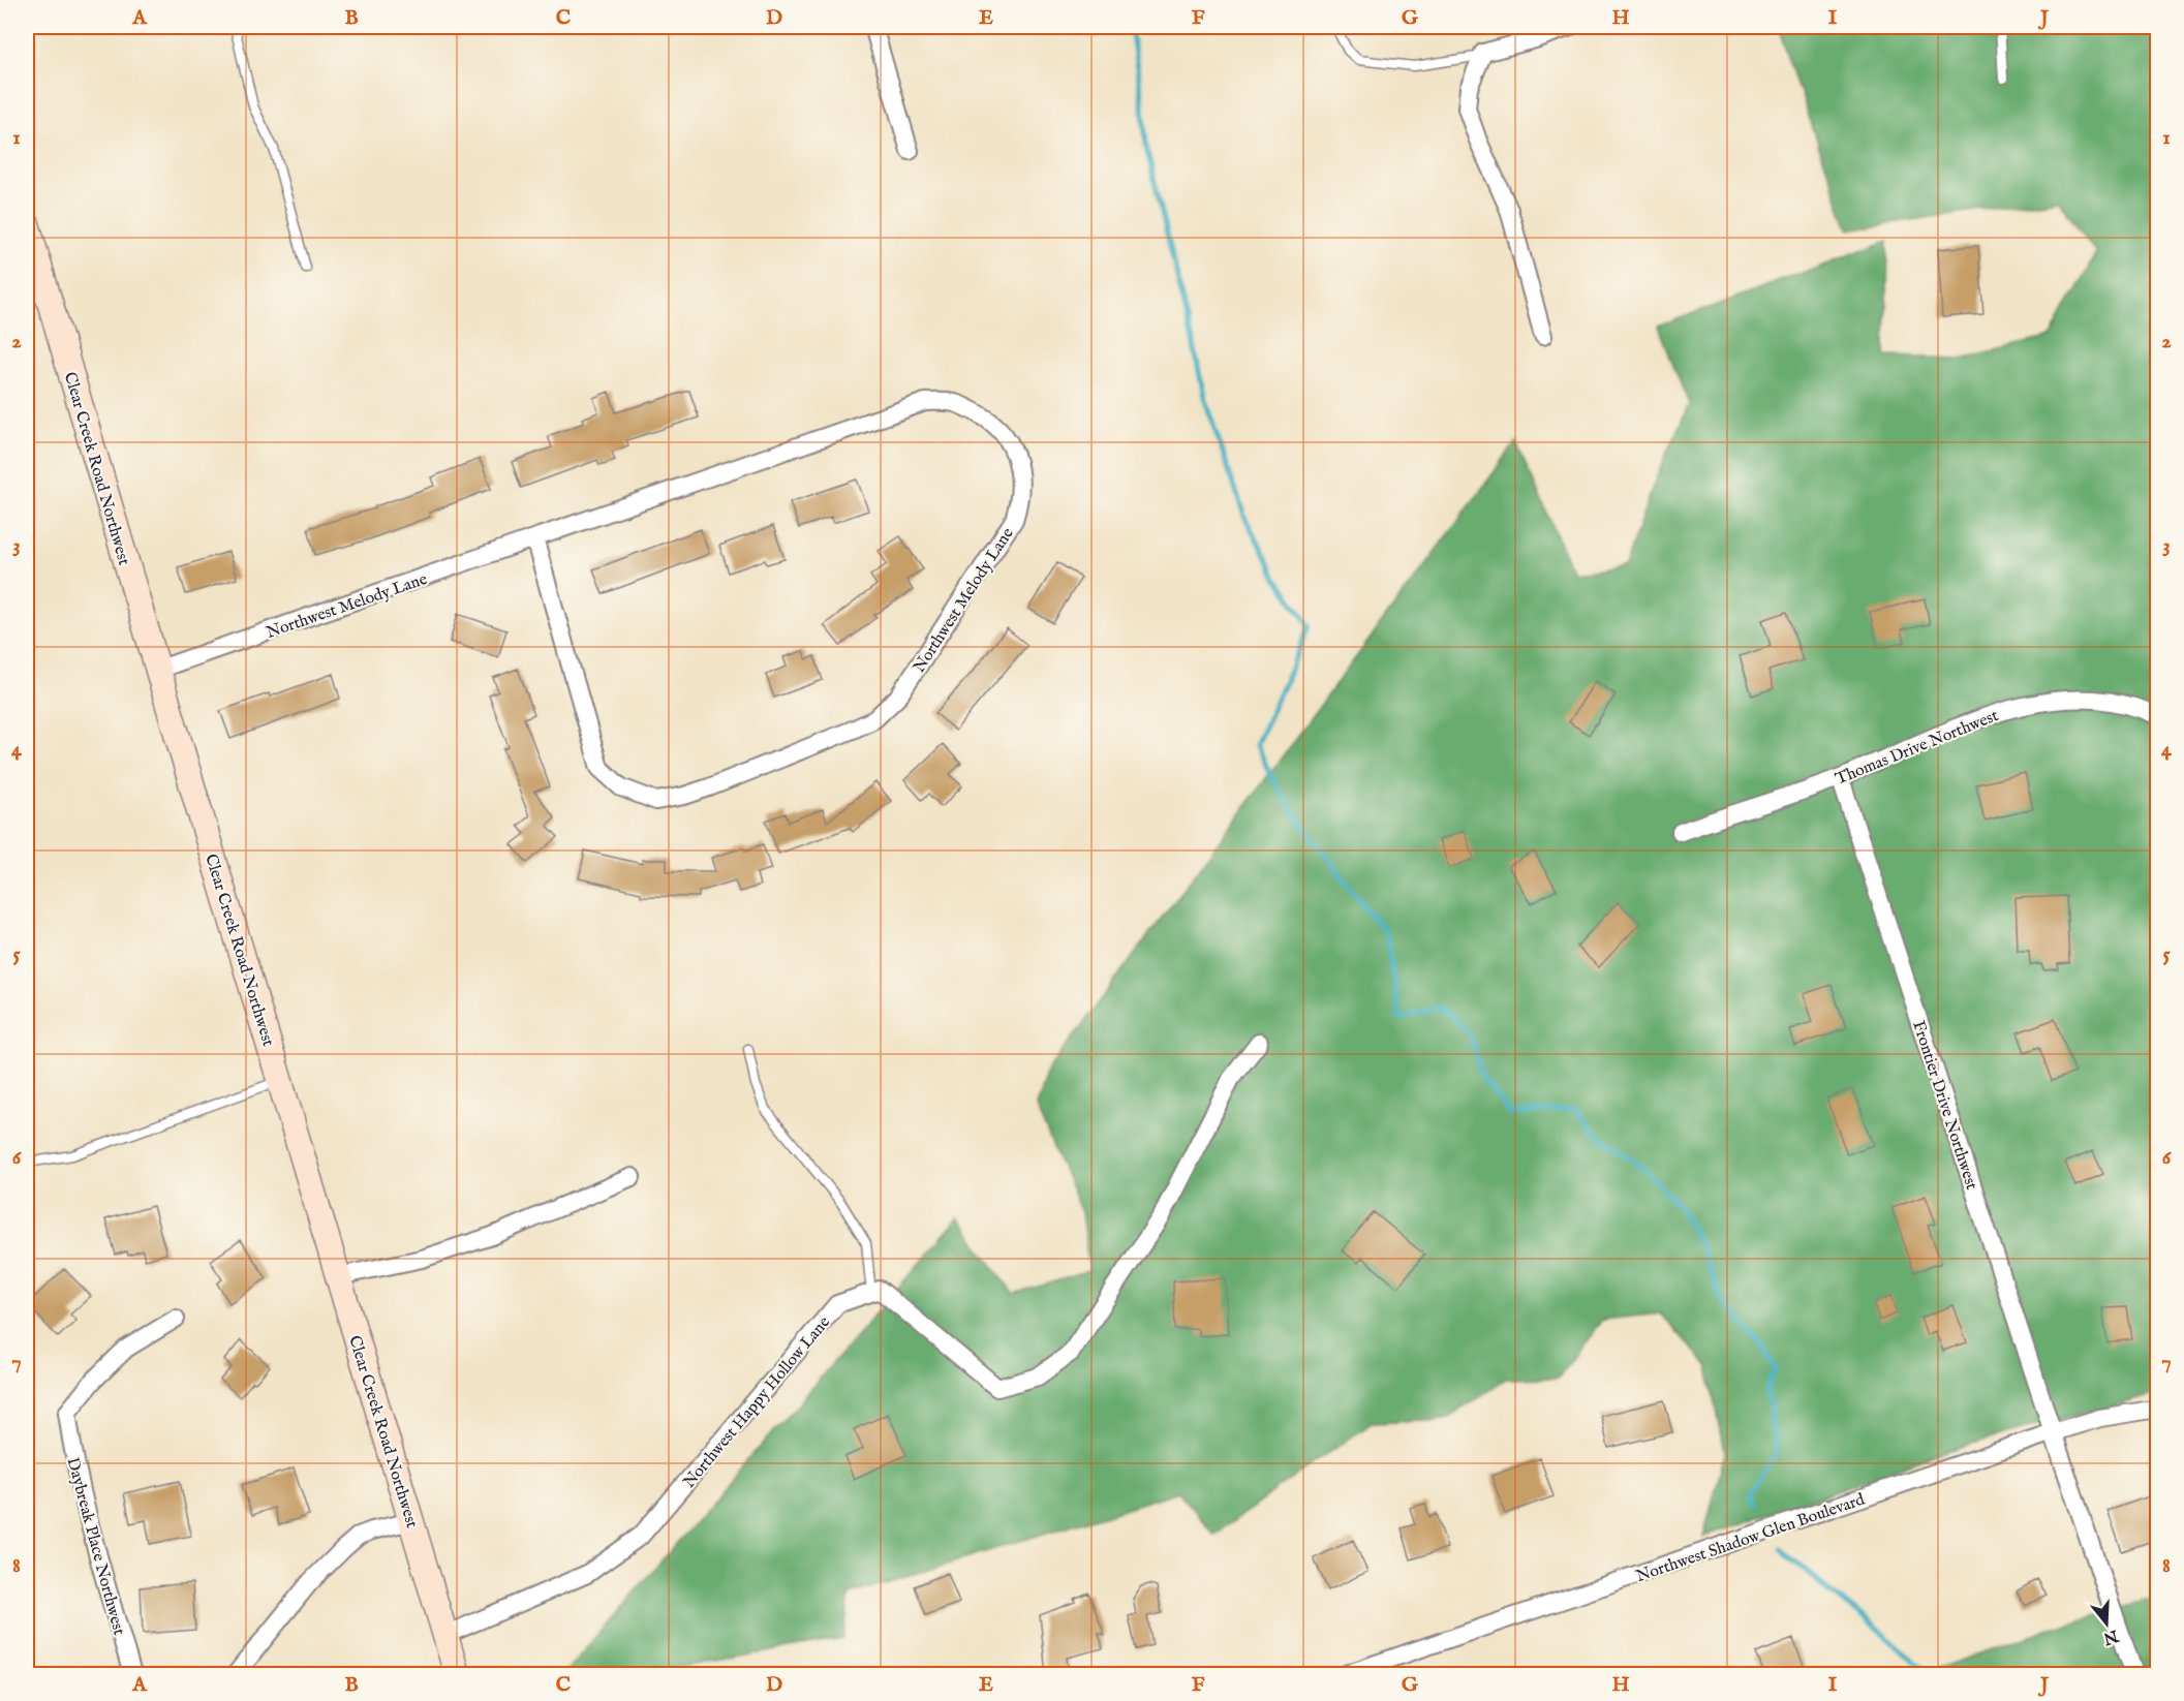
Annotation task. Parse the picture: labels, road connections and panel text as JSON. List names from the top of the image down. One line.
{"streets":{"main road":["Clear Creek Road Northwest"],"street":["Northwest Melody Lane","Thomas Drive Northwest","Frontier Drive Northwest","Northwest Happy Hollow Lane","Northwest Shadow Glen Boulevard","Daybreak Place Northwest"]},"crossings":[["Clear Creek Road Northwest","Northwest Melody Lane"],["Clear Creek Road Northwest","Northwest Happy Hollow Lane"],["Thomas Drive Northwest","Frontier Drive Northwest"],["Frontier Drive Northwest","Northwest Shadow Glen Boulevard"]],"north":"bottom","grid":{"columns":["A","B","C","D","E","F","G","H","I","J"],"rows":["1","2","3","4","5","6","7","8"]}}
